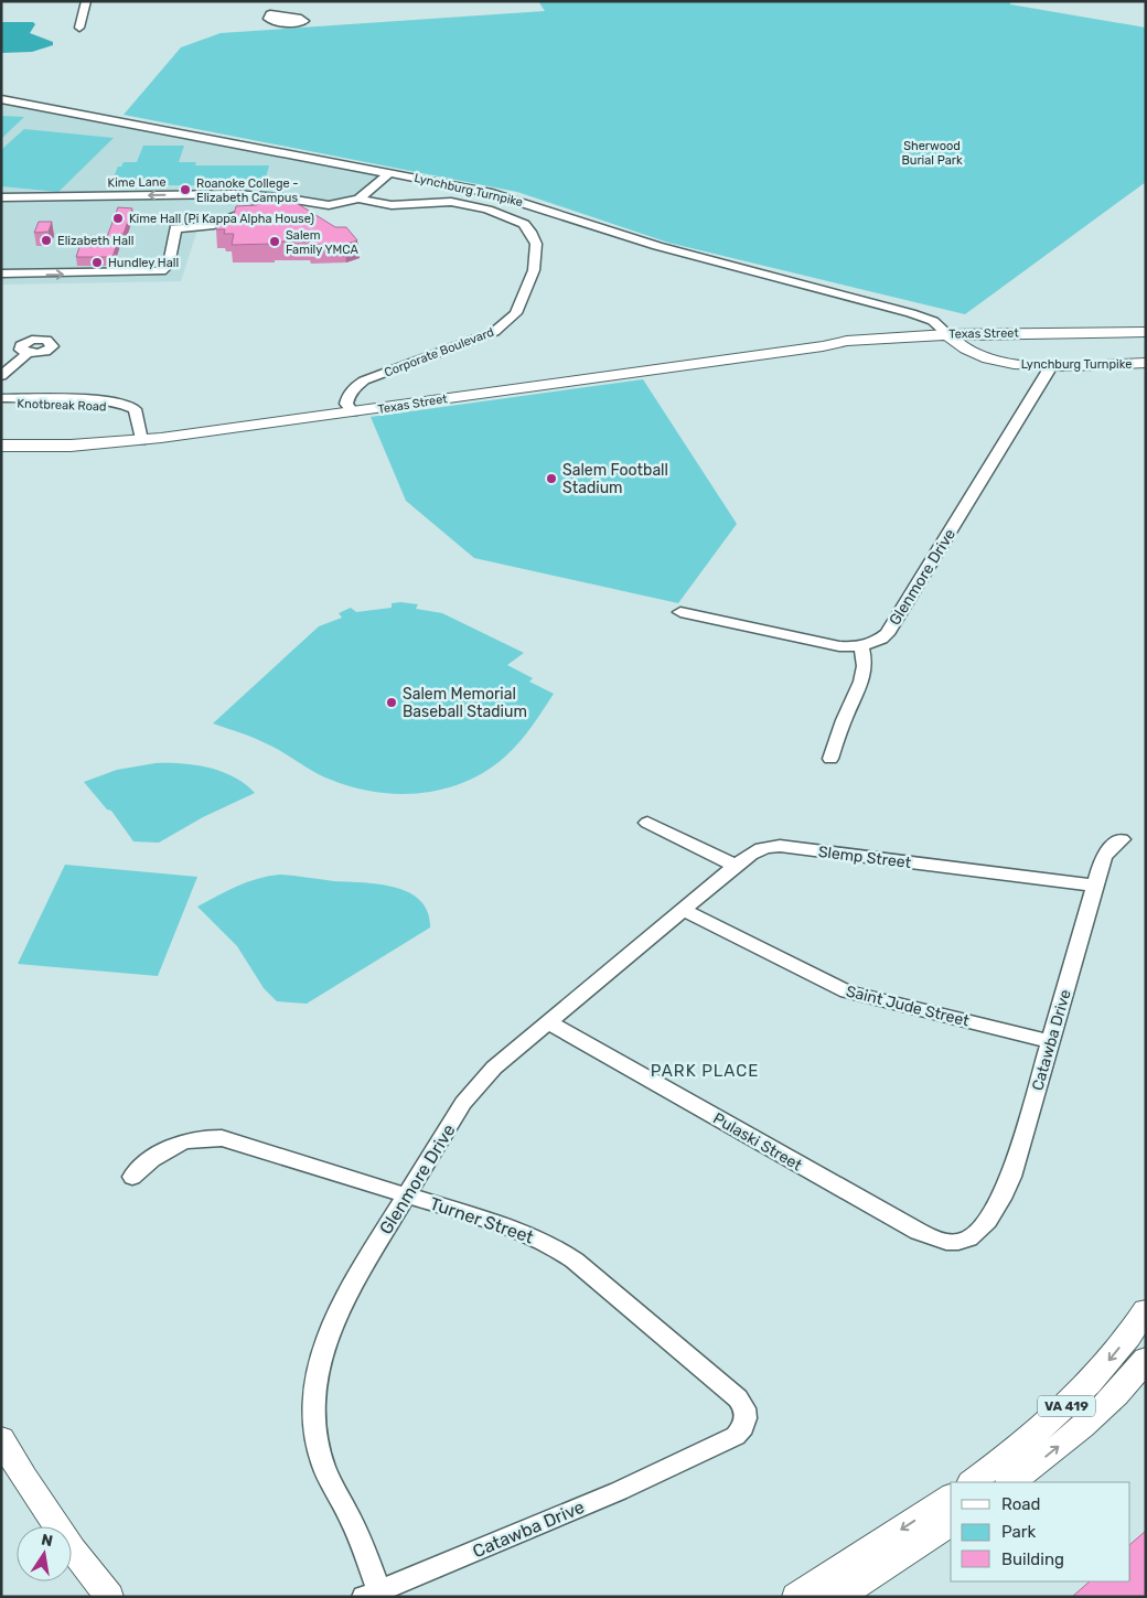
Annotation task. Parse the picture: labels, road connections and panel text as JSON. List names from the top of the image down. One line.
{"streets":{"main road":["Lynchburg Turnpike","Texas Street","VA 419"],"street":["Kime Lane","Corporate Boulevard","Knotbreak Road","Glenmore Drive","Slemp Street","Saint Jude Street","Catawba Drive","Pulaski Street","Turner Street"]},"crossings":[["Kime Lane","Lynchburg Turnpike"],["Kime Lane","Corporate Boulevard"],["Lynchburg Turnpike","Texas Street"],["Lynchburg Turnpike","Glenmore Drive"],["Texas Street","Corporate Boulevard"],["Texas Street","Knotbreak Road"],["Glenmore Drive","Slemp Street"],["Glenmore Drive","Saint Jude Street"],["Glenmore Drive","Catawba Drive"],["Glenmore Drive","Pulaski Street"],["Glenmore Drive","Turner Street"],["Slemp Street","Catawba Drive"],["Saint Jude Street","Catawba Drive"],["Catawba Drive","Pulaski Street"],["Catawba Drive","Turner Street"]],"districts":["PARK PLACE"],"parks":["Sherwood Burial Park"],"places":["Roanoke College - Elizabeth Campus","Kime Hall (Pi Kappa Alpha House)","Elizabeth Hall","Salem Family YMCA","Hundley Hall","Salem Football Stadium","Salem Memorial Baseball Stadium"],"legend":["Road","Park","Building"],"north":"top"}
